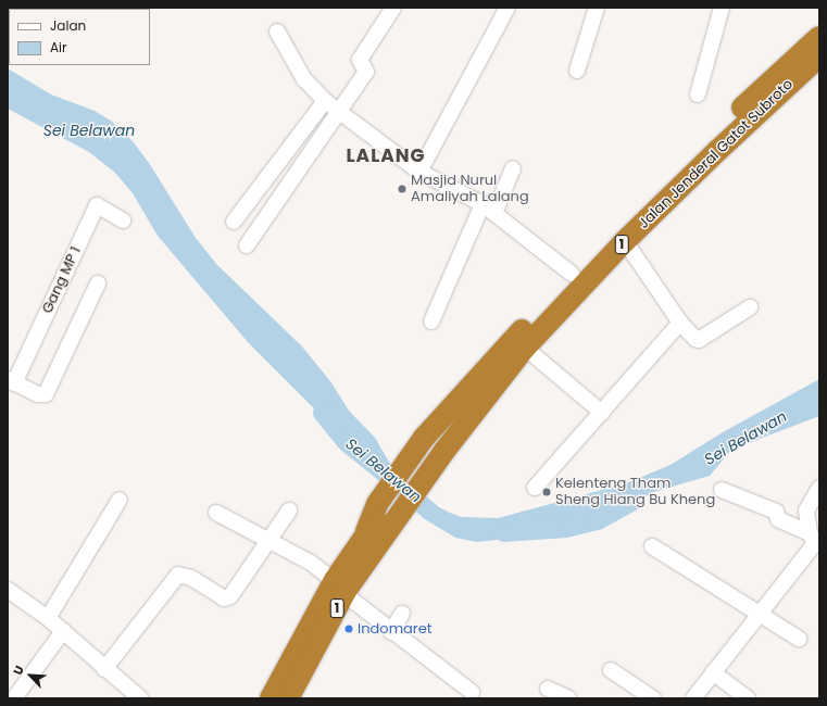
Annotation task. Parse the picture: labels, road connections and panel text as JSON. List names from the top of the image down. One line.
{"streets":{"highway":["Jalan Jenderal Gatot Subroto","1"],"street":["Gang MP 1"]},"crossings":[["Jalan Jenderal Gatot Subroto","1"]],"districts":["LALANG"],"water":["Sei Belawan"],"places":["Masjid Nurul Amaliyah Lalang","Kelenteng Tham Sheng Hiang Bu Kheng","Indomaret"],"legend":["Jalan","Air"],"north":"top left"}
